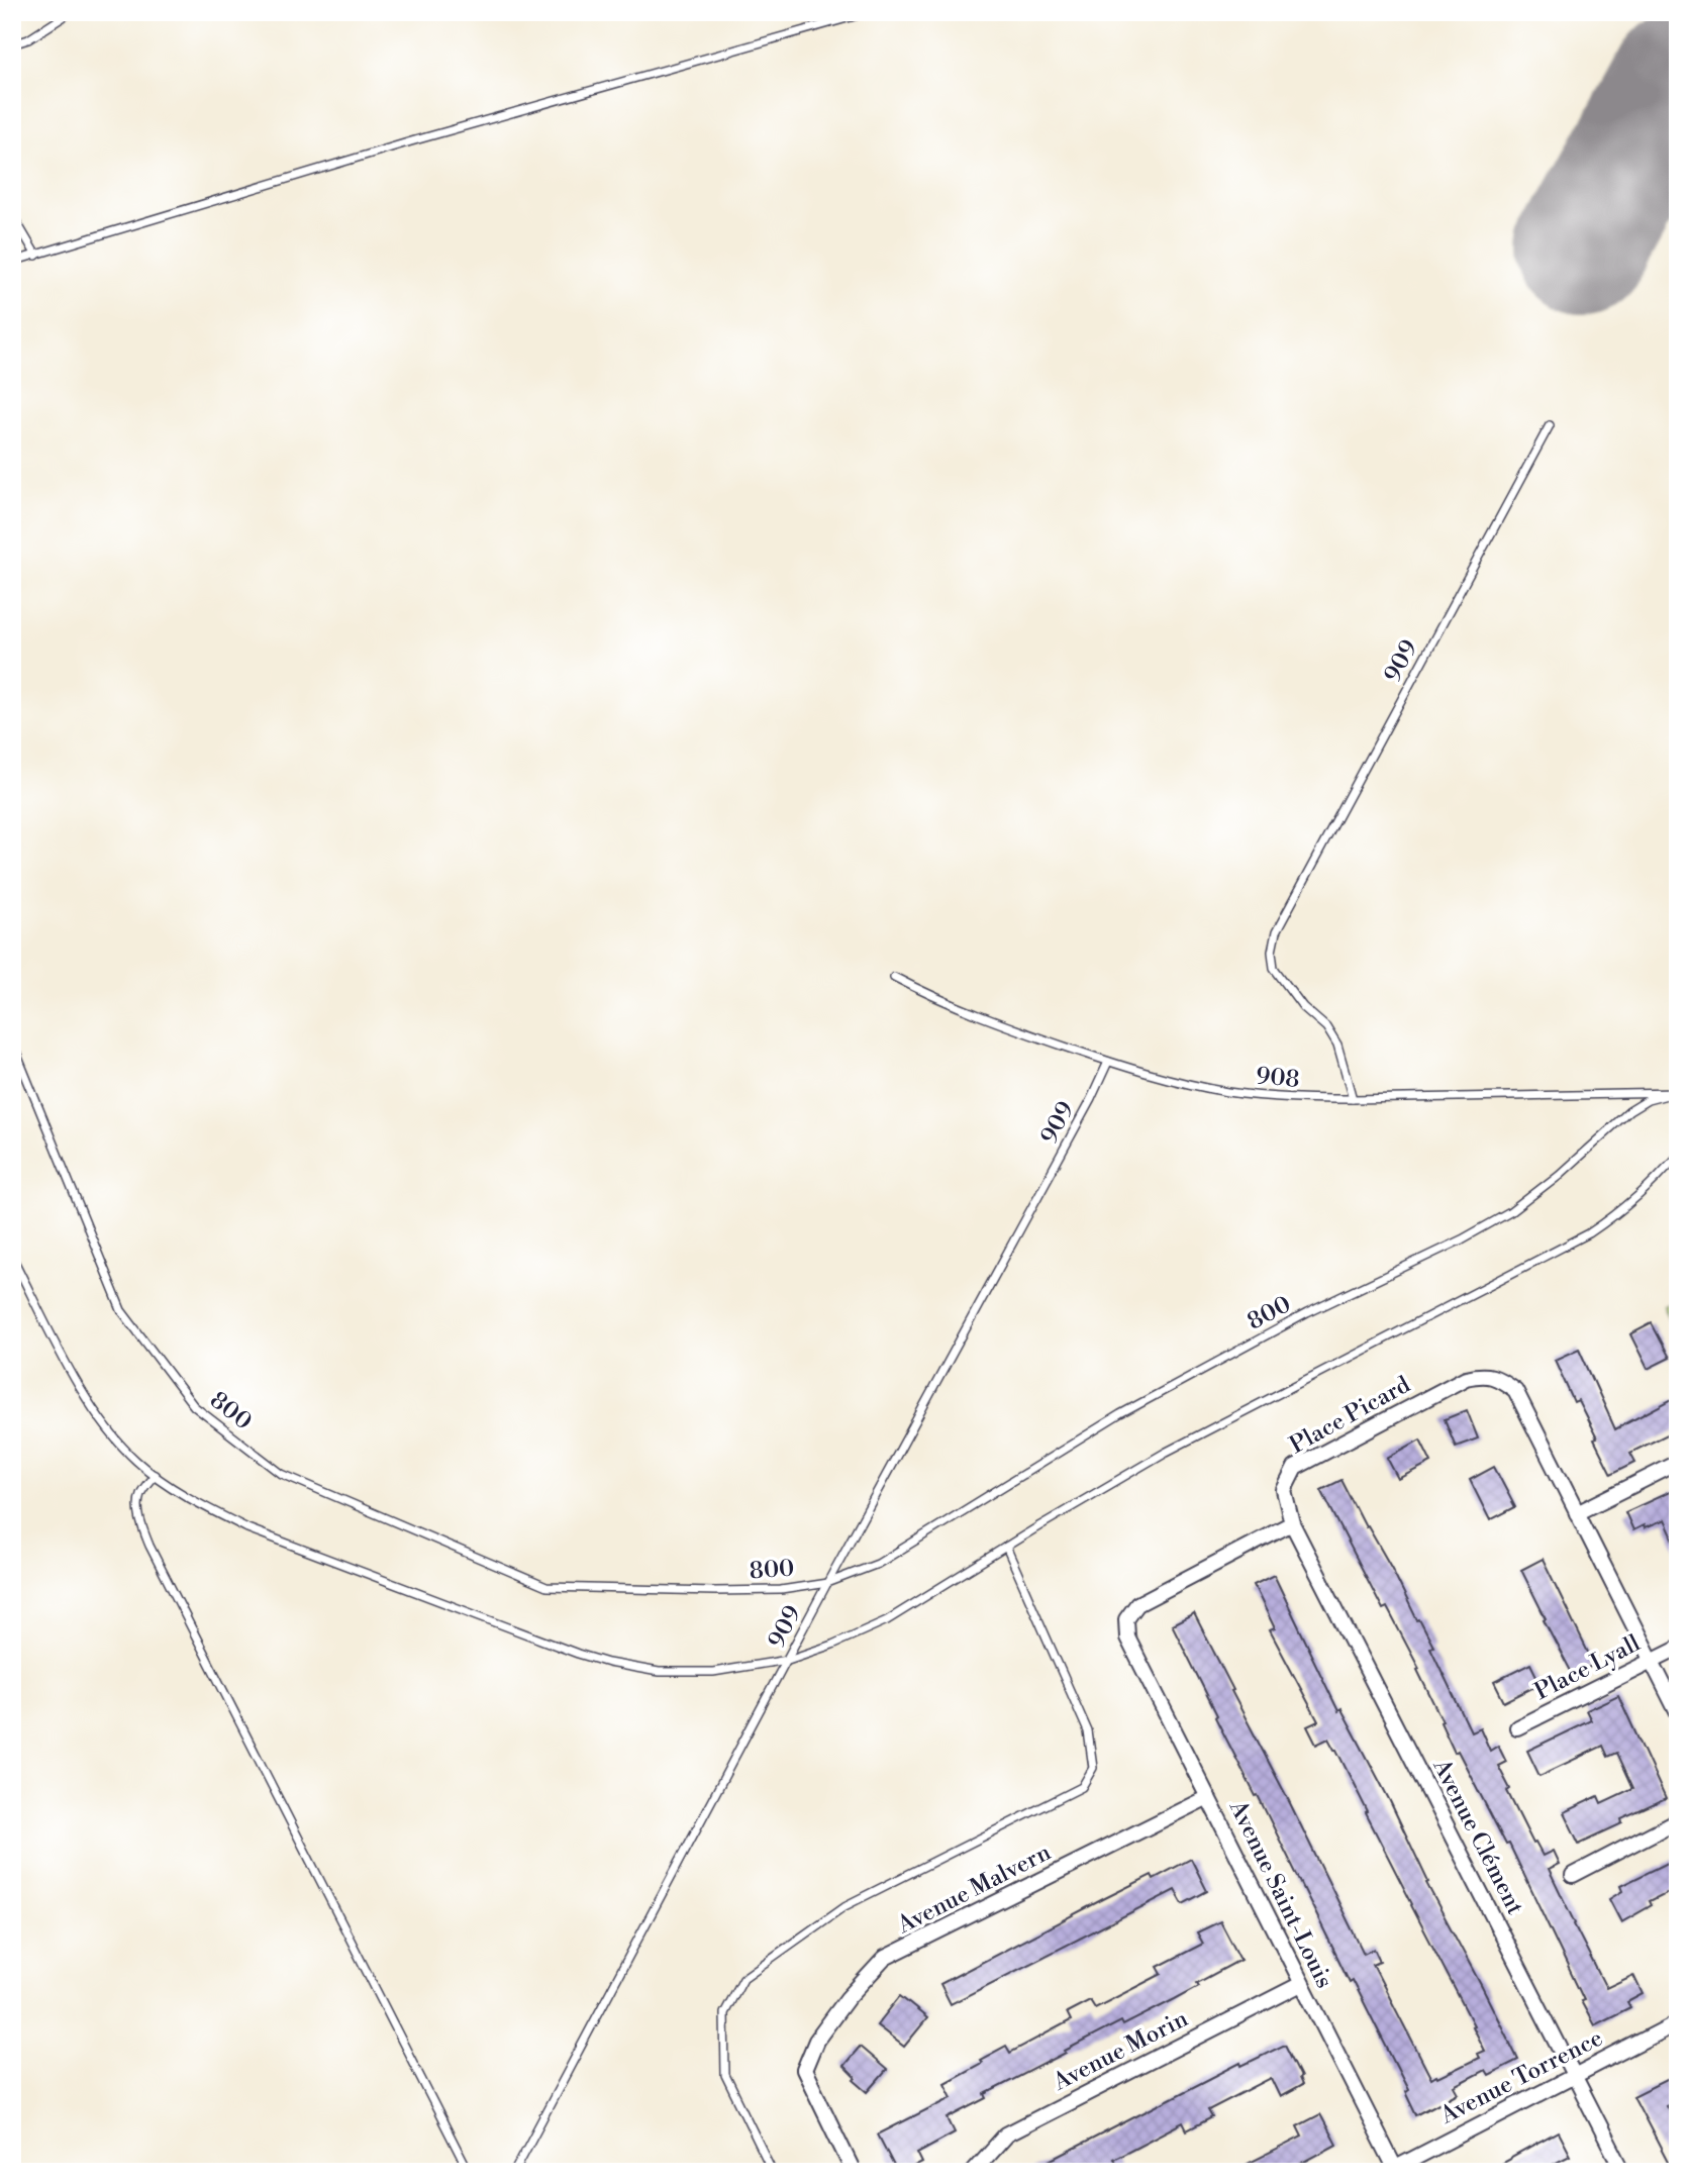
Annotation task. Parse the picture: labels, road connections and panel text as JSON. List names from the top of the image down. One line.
{"streets":{"street":["Place Picard","Place Lyall","Avenue Clément","Avenue Malvern","Avenue Saint-Louis","Avenue Morin","Avenue Torrence"],"lane":["909","908","800"]},"crossings":[["909","908"],["909","800"],["908","800"],["Place Picard","Avenue Clément"],["Place Picard","Avenue Saint-Louis"],["Avenue Clément","Avenue Saint-Louis"],["Avenue Clément","Avenue Torrence"],["Avenue Malvern","Avenue Saint-Louis"],["Avenue Saint-Louis","Avenue Morin"],["Avenue Saint-Louis","Avenue Torrence"]]}
